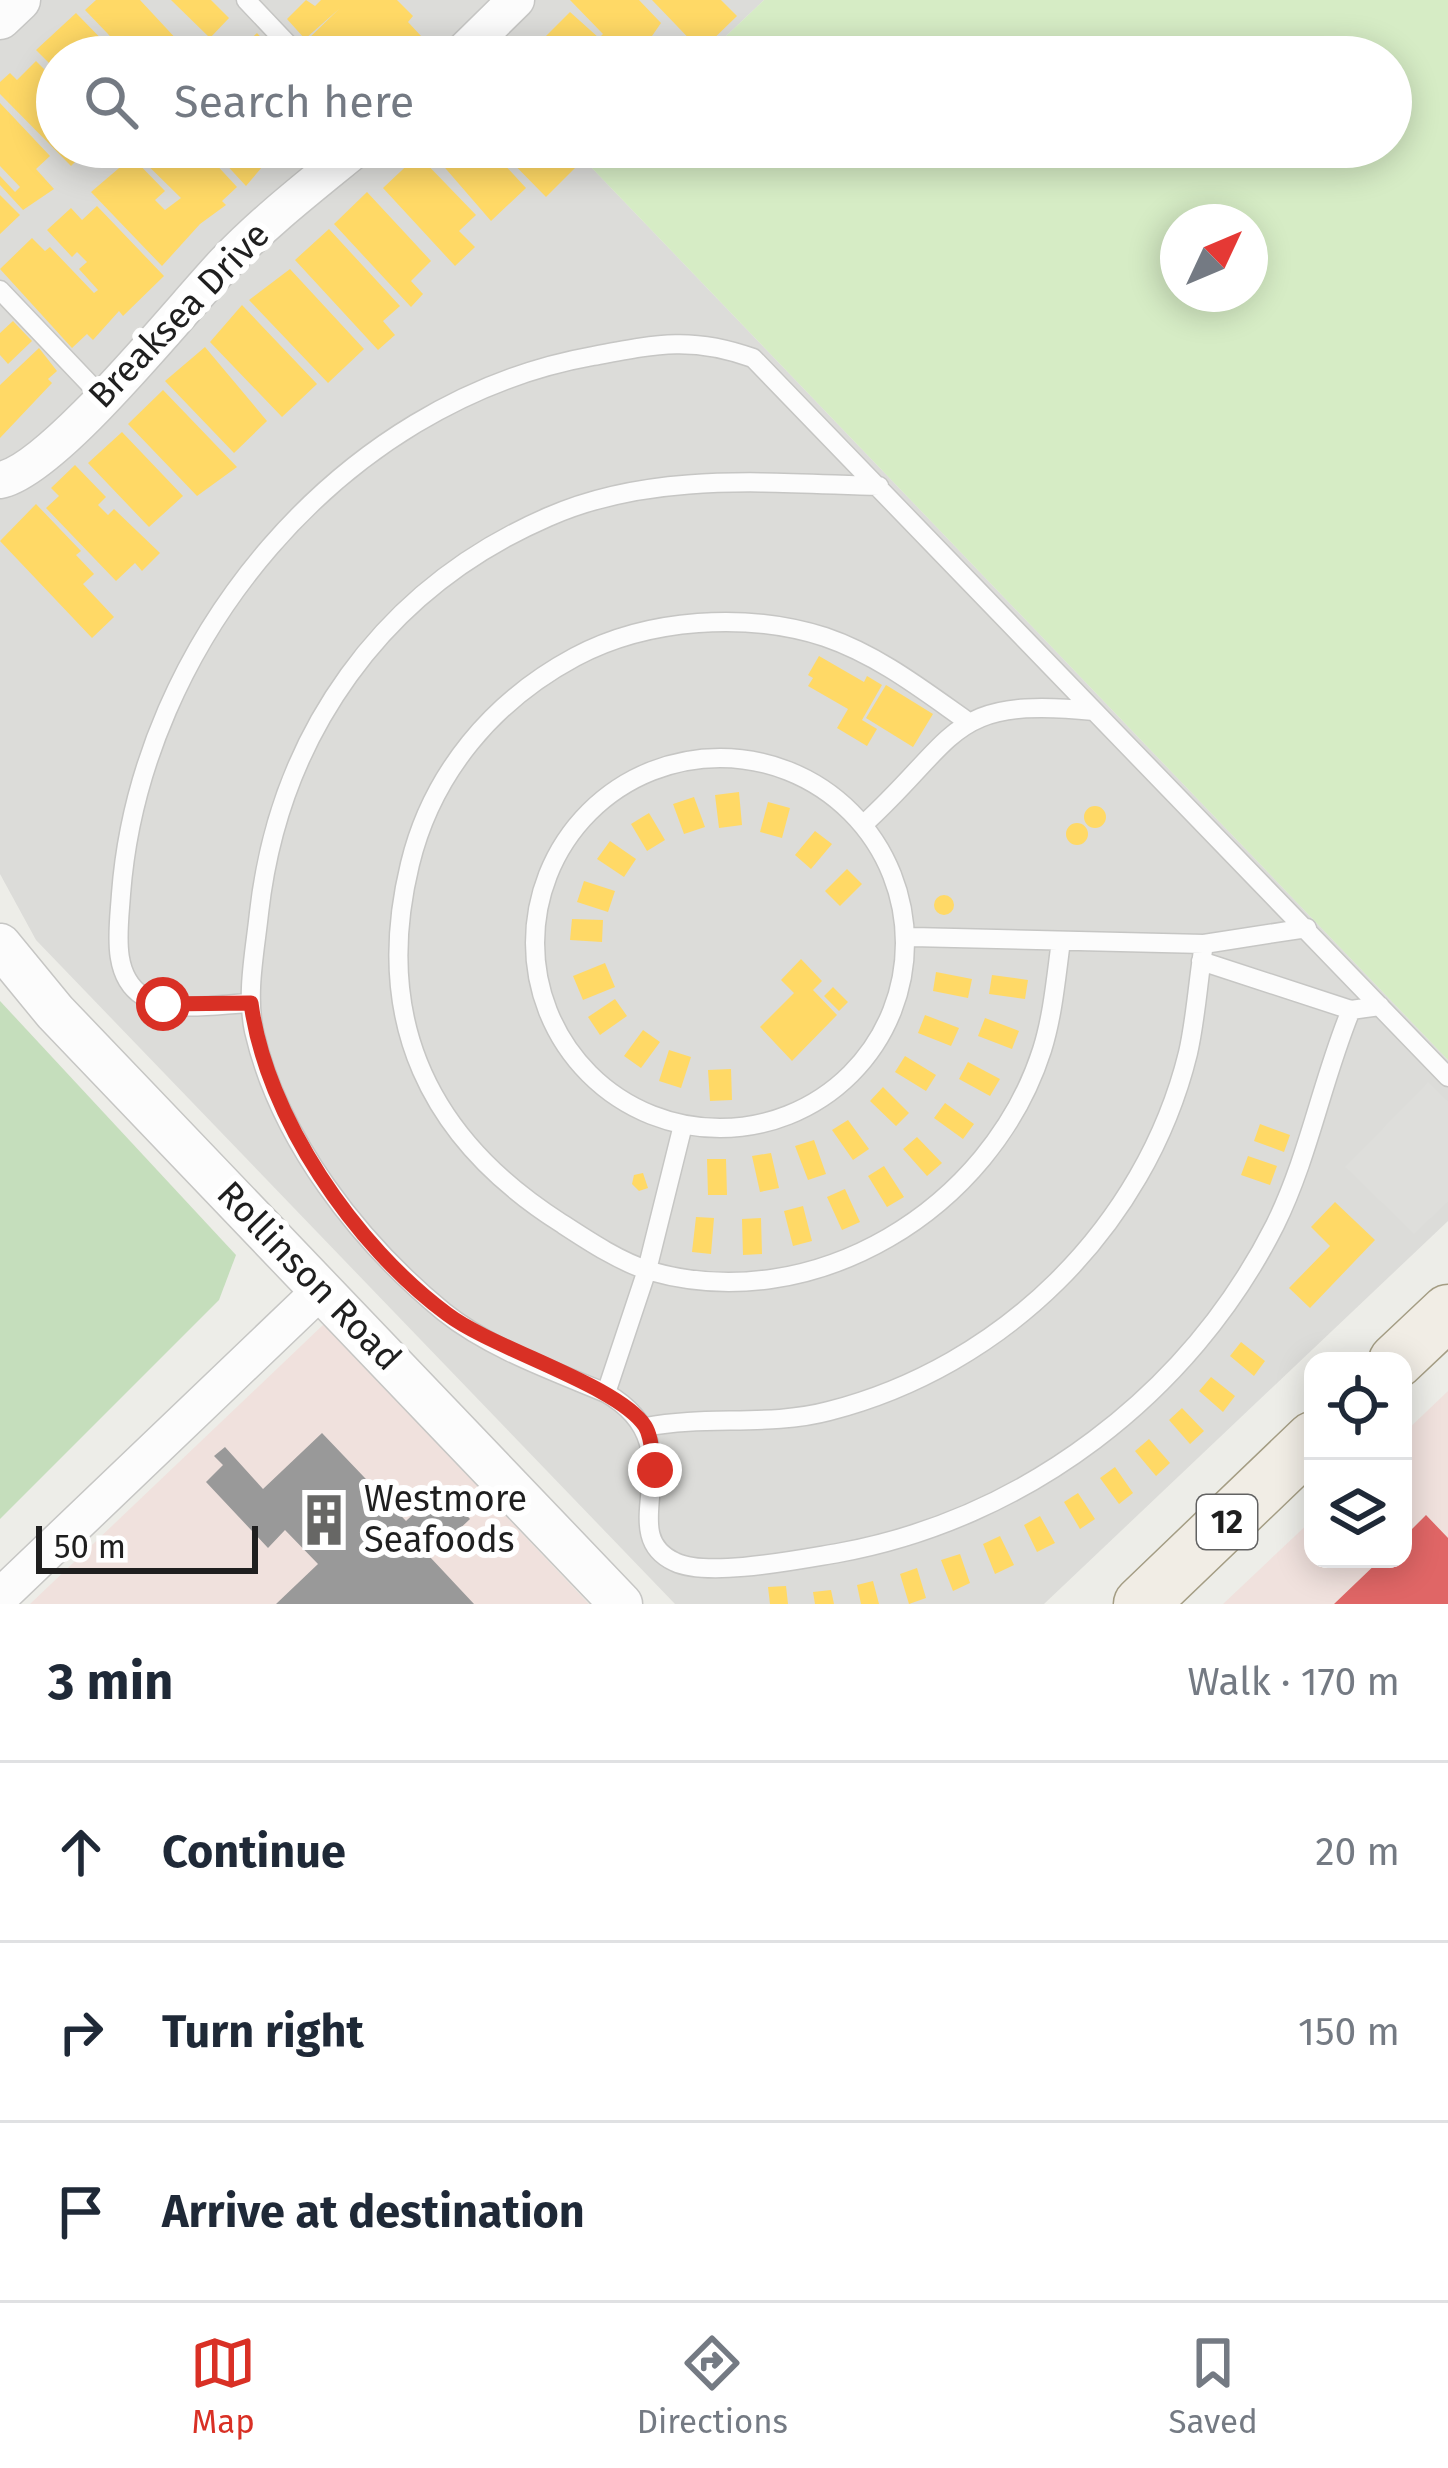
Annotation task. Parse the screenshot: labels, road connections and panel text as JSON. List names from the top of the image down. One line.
{"streets":{"main road":["12"],"street":["Breaksea Drive","Rollinson Road"]},"places":{"building":["Westmore Seafoods"]},"scale_bar":"50 m","north":"top right","page":{"search":"Search here","scale":"50 m","heading":["3 min","Walk · 170 m"],"list":[["Continue","20 m"],["Turn right","150 m"],"Arrive at destination"],"nav":["Map","Directions","Saved"]}}
